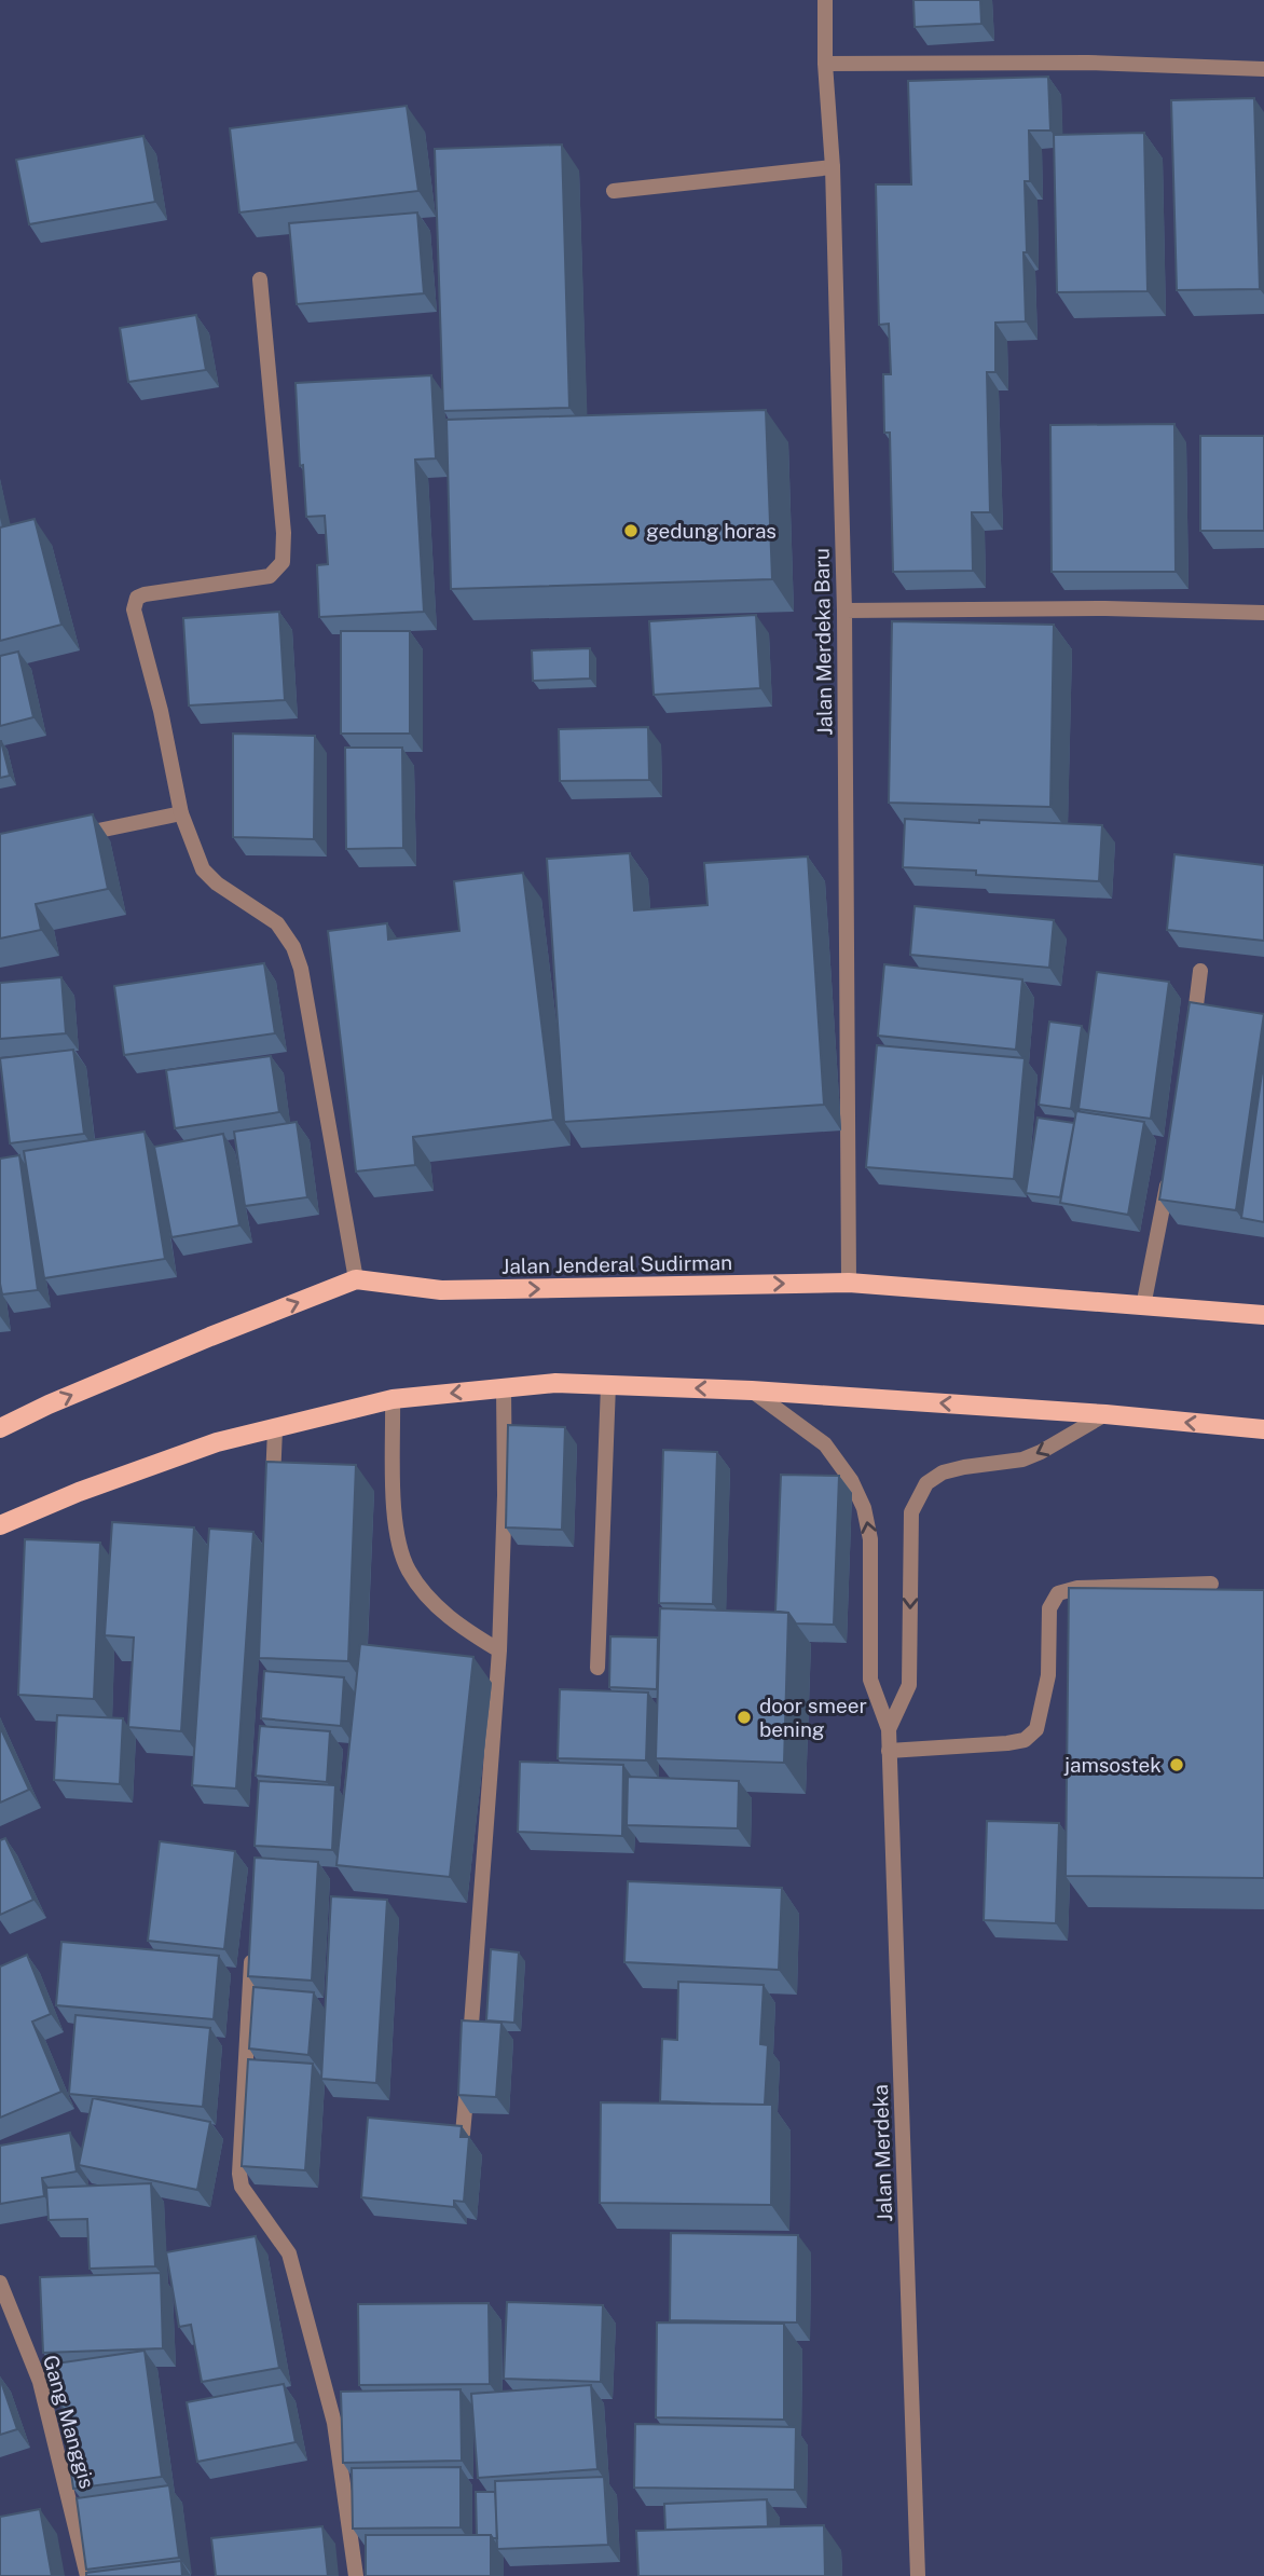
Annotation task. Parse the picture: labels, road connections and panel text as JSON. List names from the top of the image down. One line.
{"streets":{"main road":["Jalan Jenderal Sudirman"],"street":["Jalan Merdeka Baru","Jalan Merdeka","Gang Manggis"]},"crossings":[["Jalan Merdeka Baru","Jalan Jenderal Sudirman"]],"places":["gedung horas","door smeer bening","jamsostek"]}
